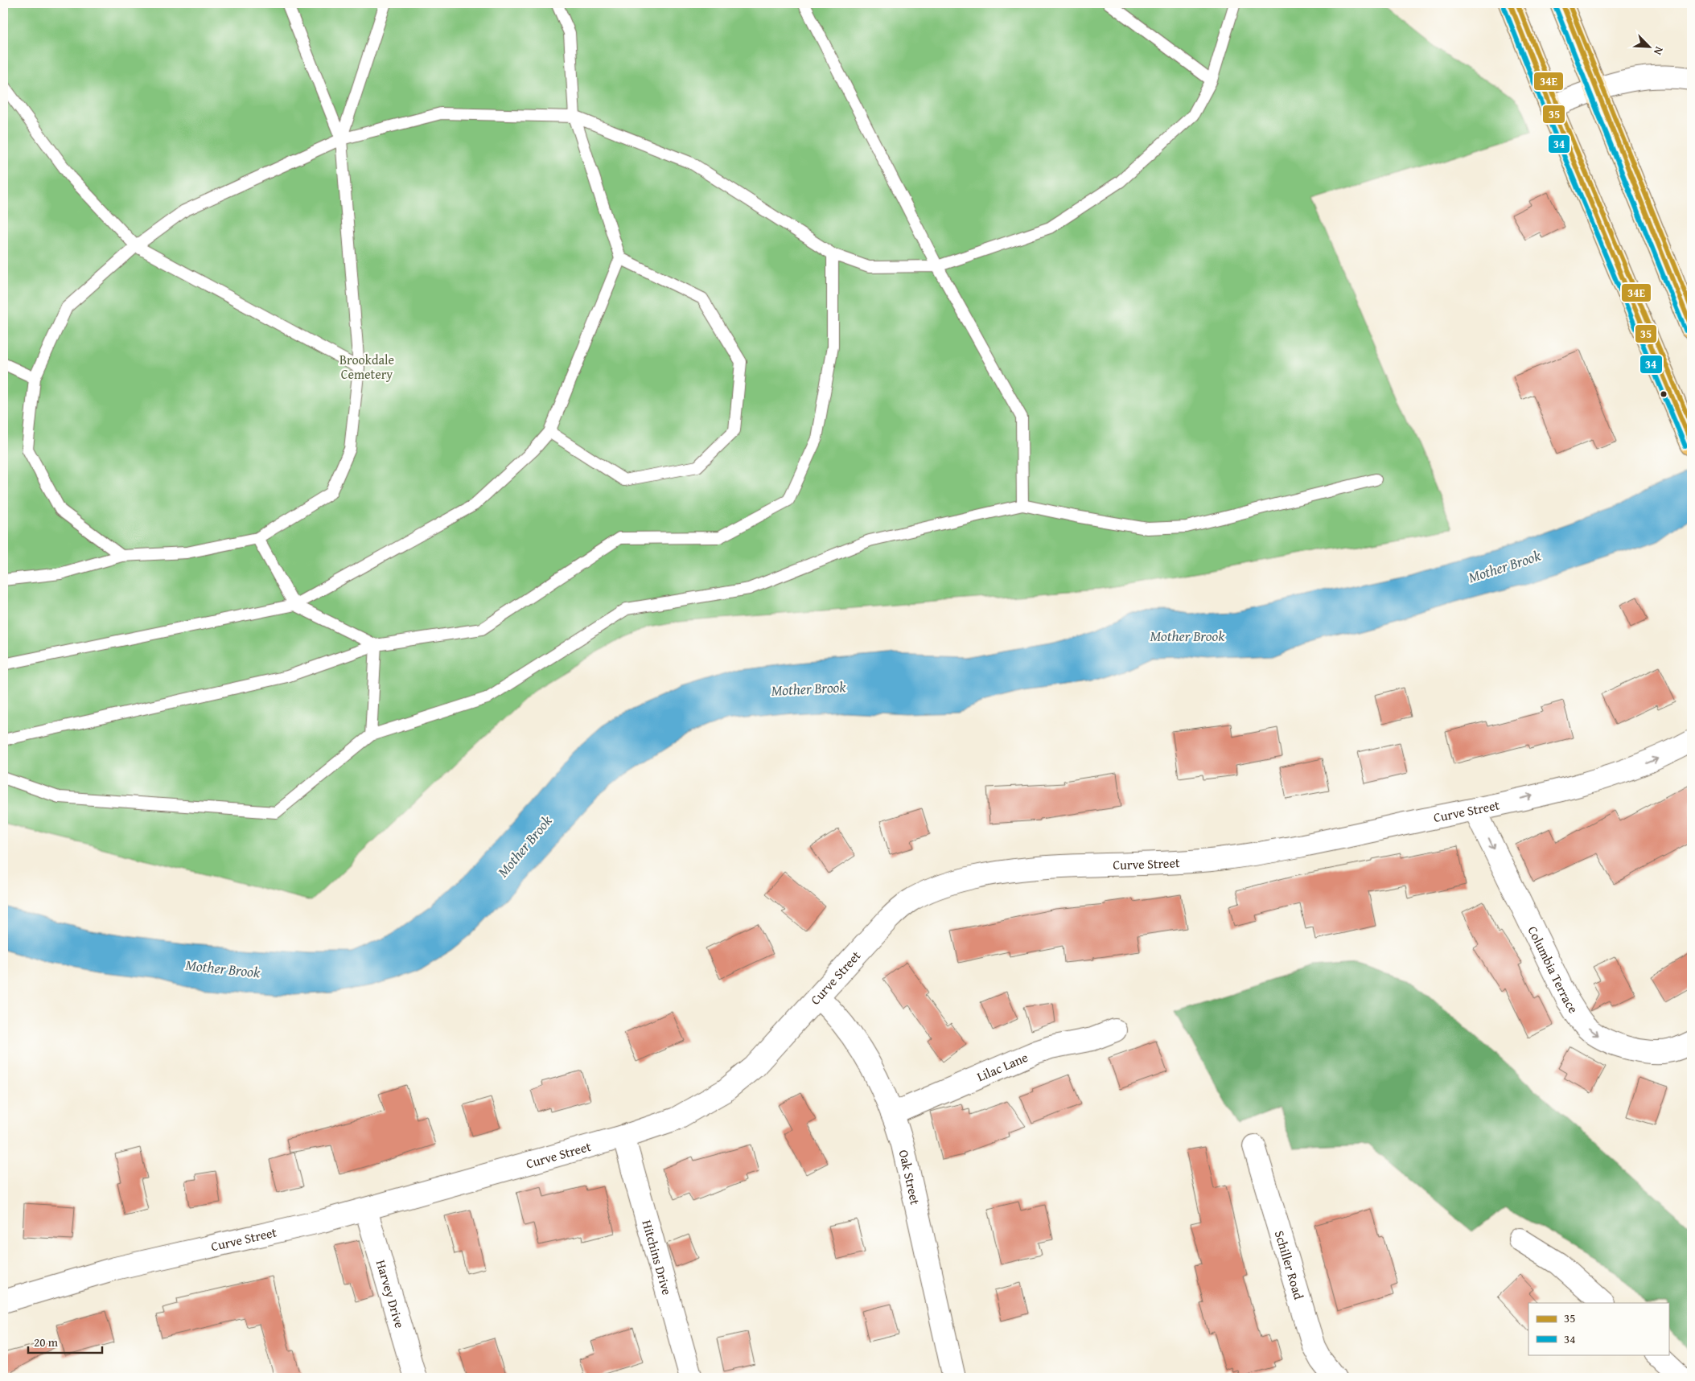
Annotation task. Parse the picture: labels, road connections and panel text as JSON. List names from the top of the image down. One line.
{"streets":{"street":["Curve Street","Columbia Terrace","Lilac Lane","Oak Street","Hitchins Drive","Schiller Road","Harvey Drive"]},"crossings":[["Curve Street","Columbia Terrace"],["Curve Street","Oak Street"],["Curve Street","Hitchins Drive"],["Curve Street","Harvey Drive"],["Lilac Lane","Oak Street"]],"one_way":["Columbia Terrace"],"water":["Mother Brook"],"parks":["Brookdale Cemetery"],"lines":["transit line 35","transit line 34E","transit line 34"],"legend":["35","34"],"scale_bar":"20 m","north":"bottom right"}
